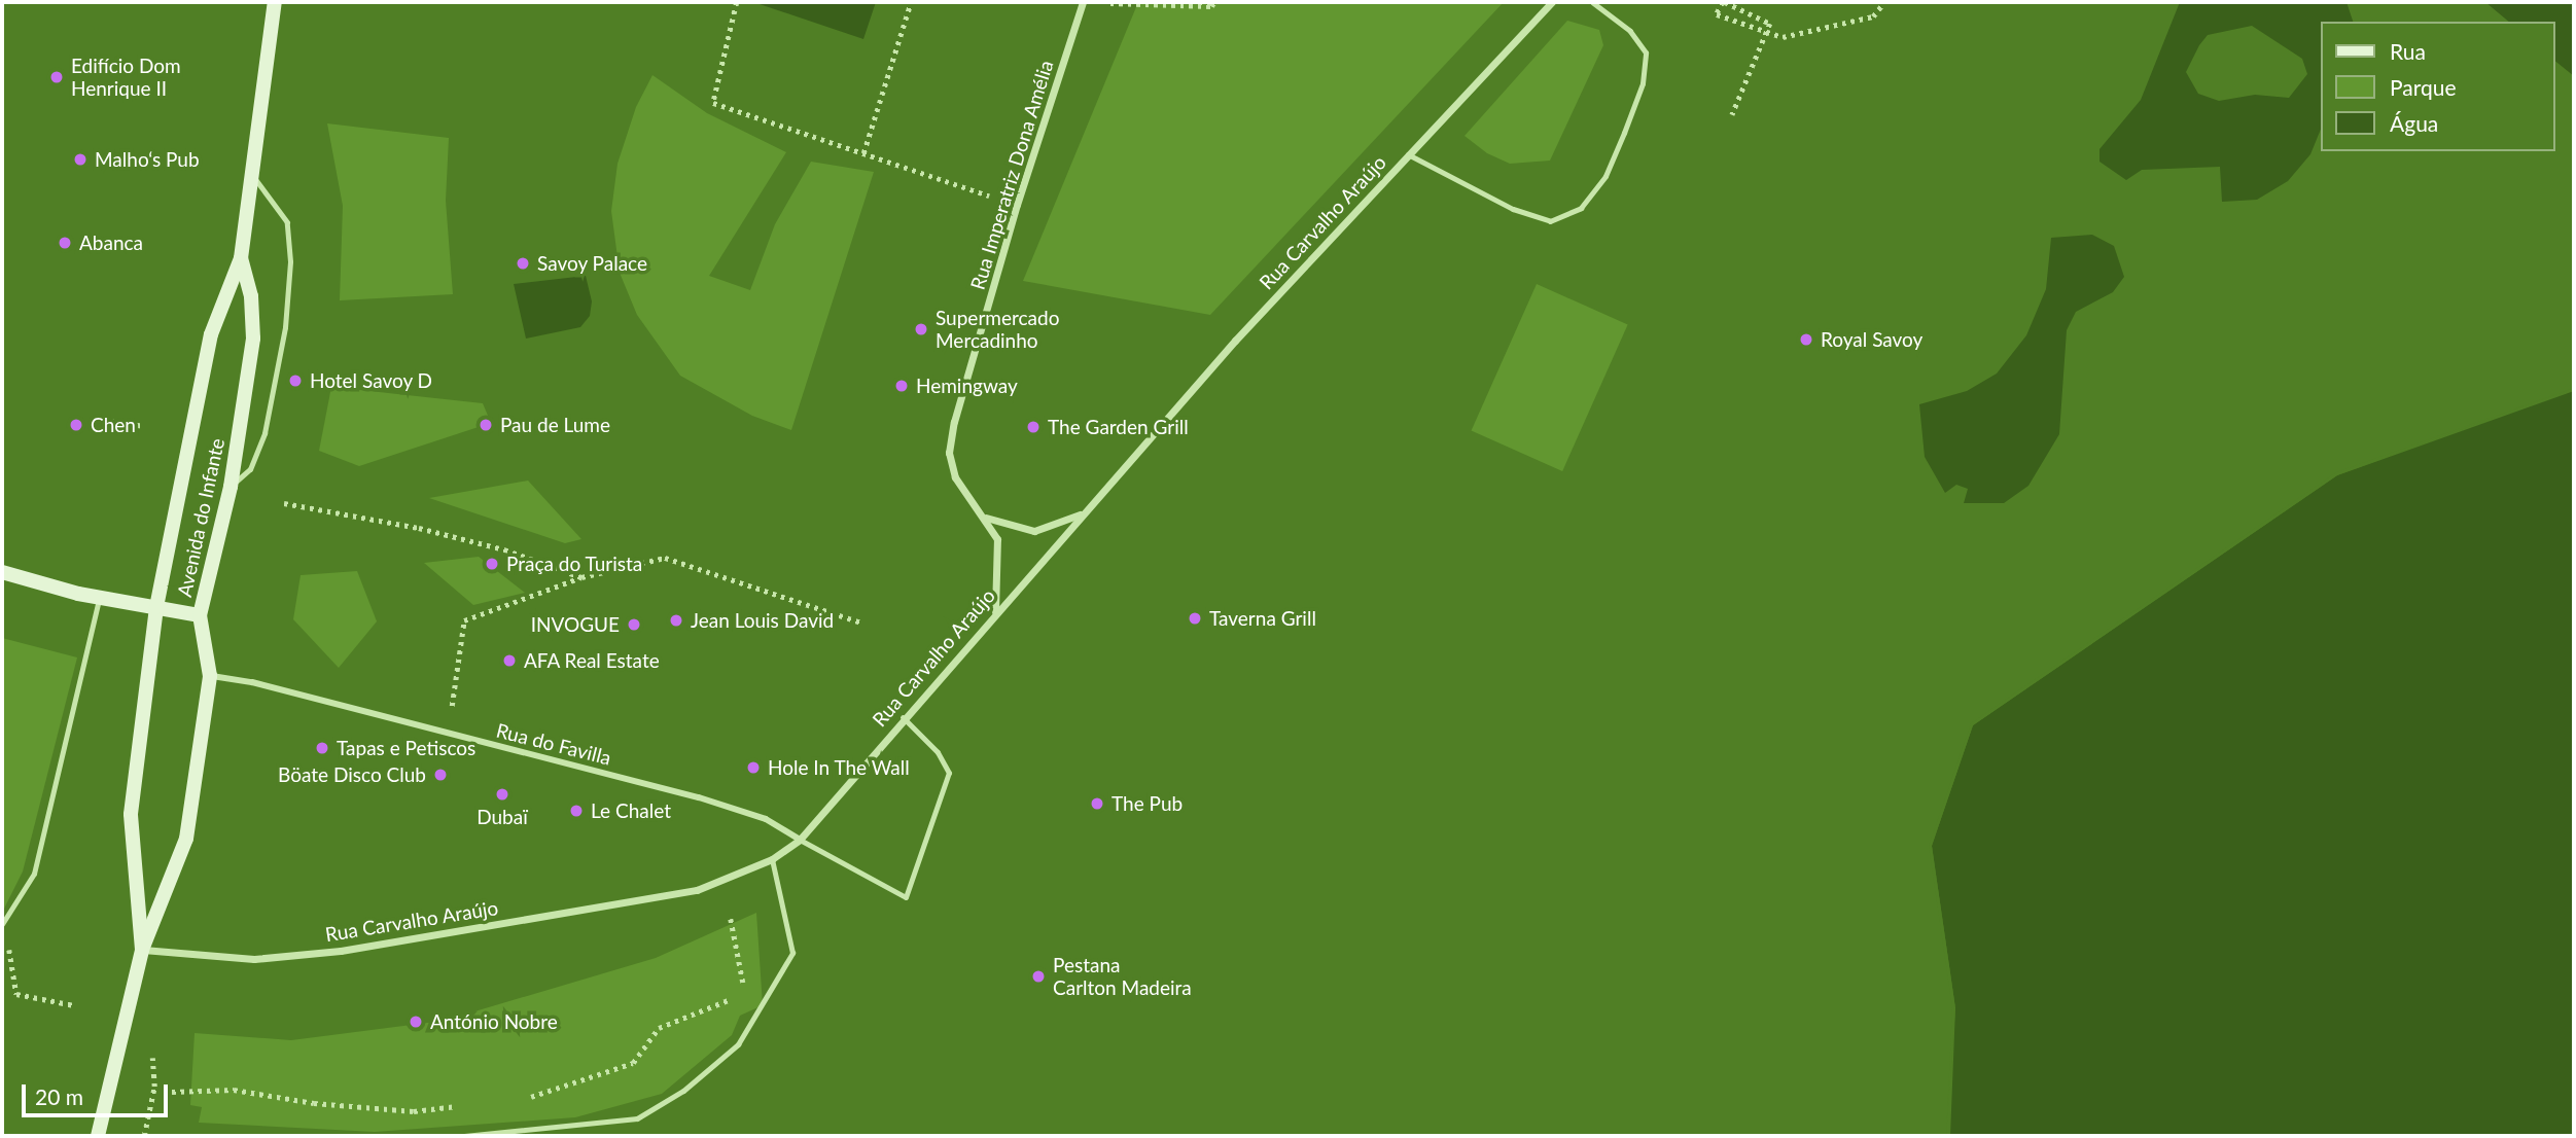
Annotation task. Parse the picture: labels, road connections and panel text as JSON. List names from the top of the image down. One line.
{"streets":{"main road":["Avenida do Infante"],"street":["Rua Imperatriz Dona Amélia","Rua Carvalho Araújo","Rua do Favilla"]},"crossings":[["Rua Imperatriz Dona Amélia","Rua Carvalho Araújo"],["Rua Carvalho Araújo","Avenida do Infante"],["Rua Carvalho Araújo","Rua do Favilla"],["Avenida do Infante","Rua do Favilla"]],"places":["Edifício Dom Henrique II","Malho‘s Pub","Abanca","Savoy Palace","Supermercado Mercadinho","Royal Savoy","Hotel Savoy D","Hemingway","Chen","Pau de Lume","The Garden Grill","Praça do Turista","Taverna Grill","Jean Louis David","INVOGUE","AFA Real Estate","Tapas e Petiscos","Hole In The Wall","Böate Disco Club","Dubaï","The Pub","Le Chalet","Pestana Carlton Madeira","António Nobre"],"legend":["Rua","Parque","Água"],"scale_bar":"20 m"}
